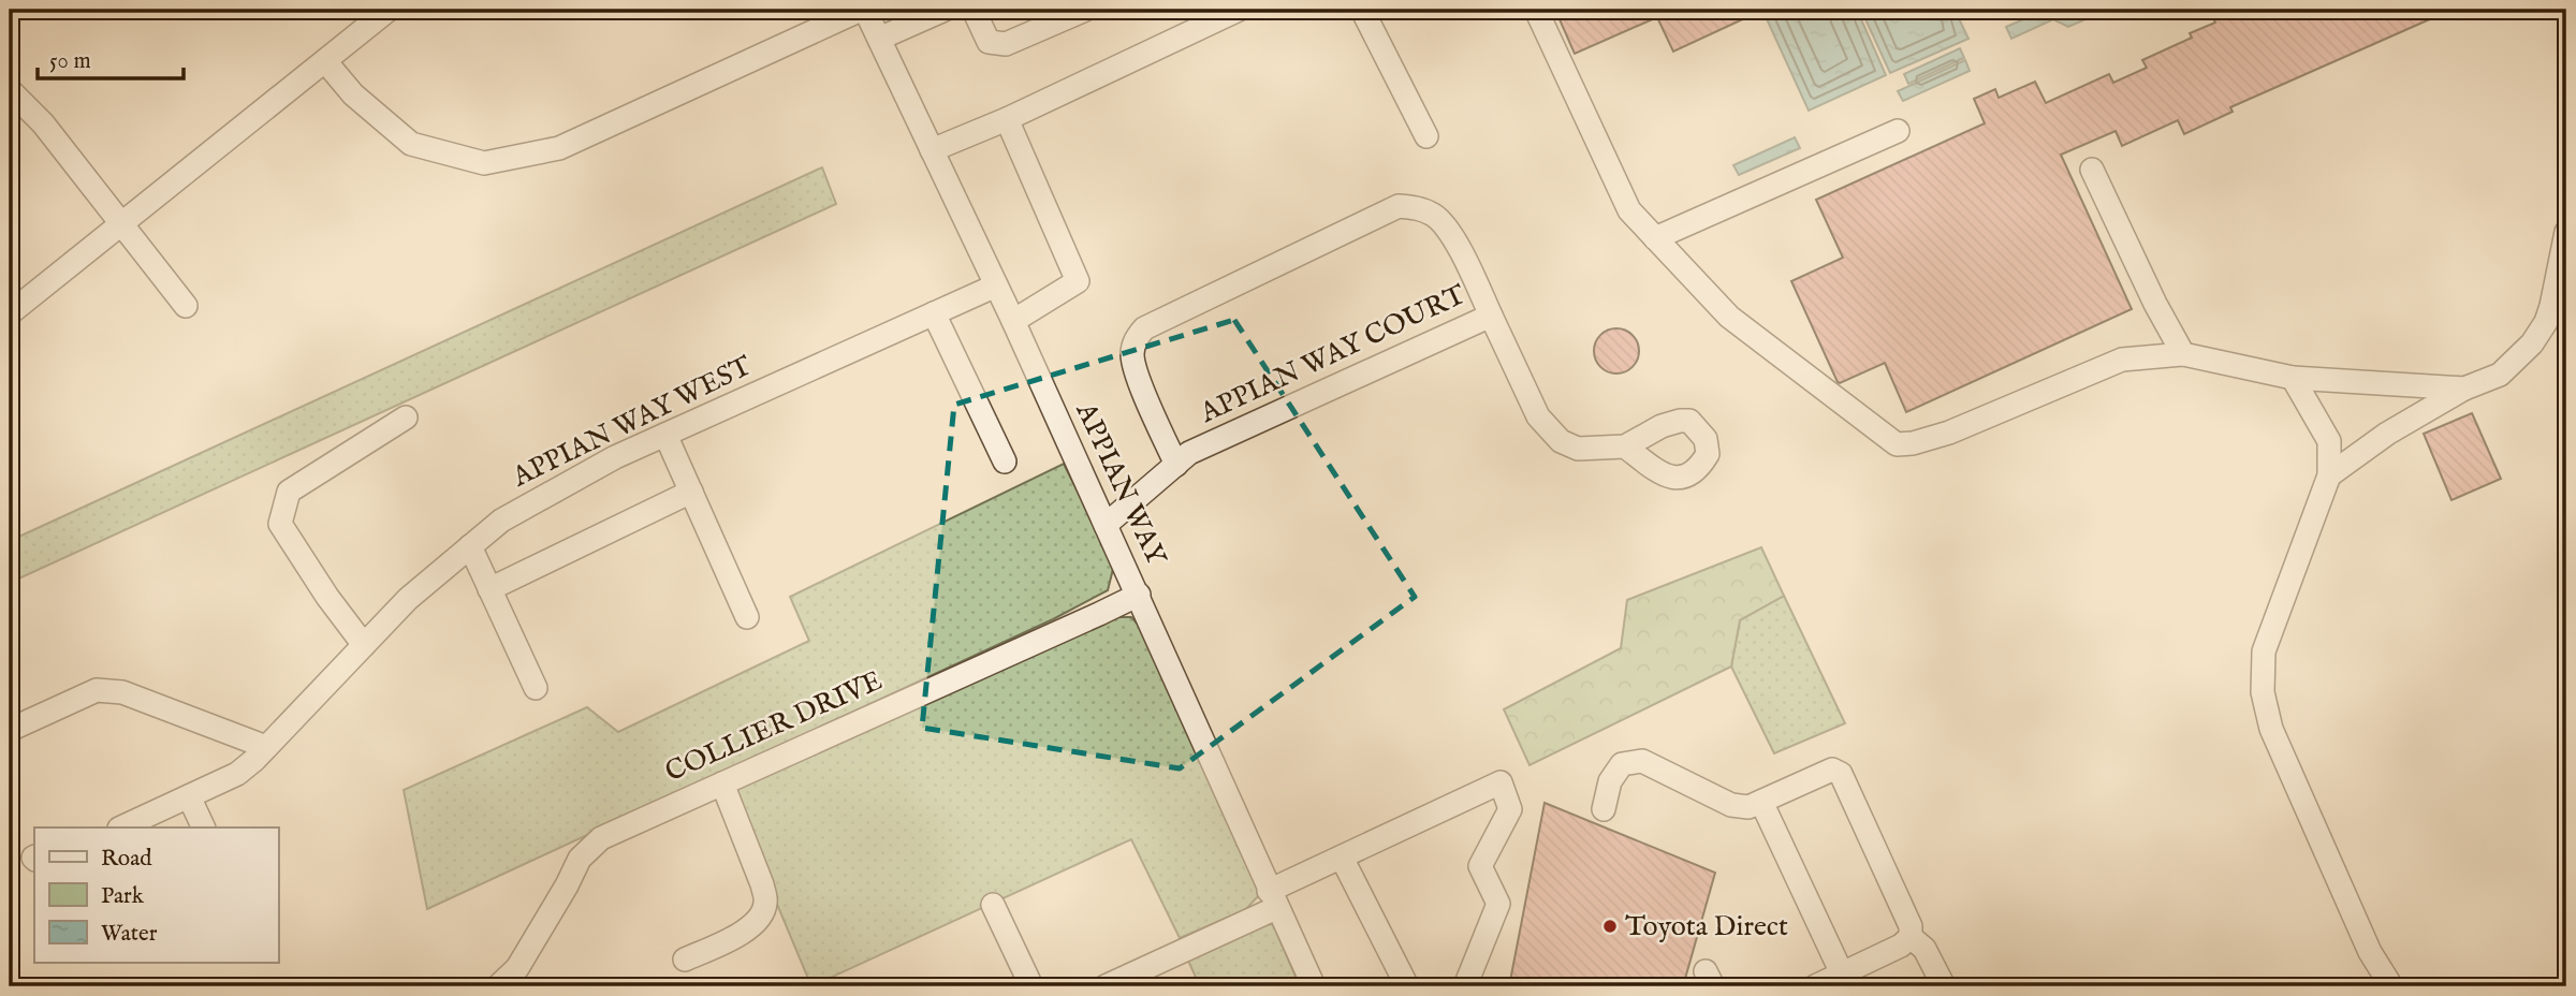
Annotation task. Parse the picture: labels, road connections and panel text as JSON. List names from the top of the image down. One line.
{"streets":{"street":["APPIAN WAY COURT","APPIAN WAY WEST","APPIAN WAY","COLLIER DRIVE"]},"crossings":[["APPIAN WAY COURT","APPIAN WAY"],["APPIAN WAY WEST","APPIAN WAY"],["APPIAN WAY","COLLIER DRIVE"]],"places":["Toyota Direct"],"legend":["Road","Park","Water"],"scale_bar":"50 m"}
